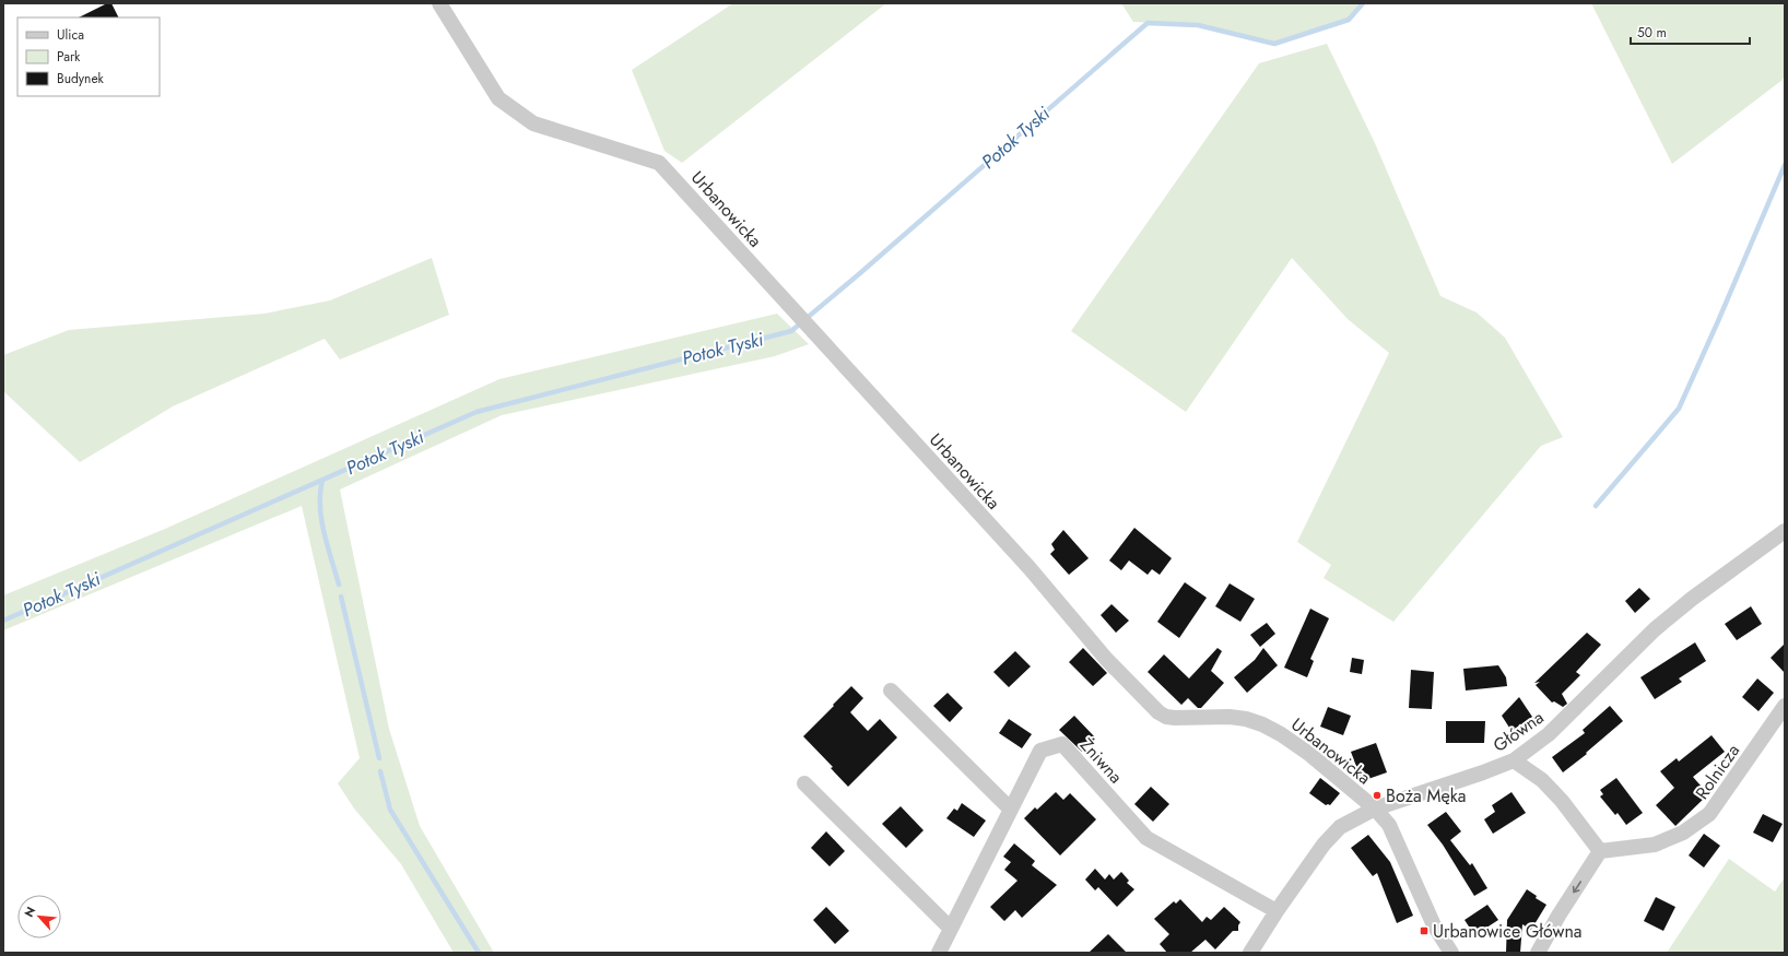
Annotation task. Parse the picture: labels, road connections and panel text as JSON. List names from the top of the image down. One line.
{"streets":{"street":["Urbanowicka","Główna","Żniwna","Rolnicza"]},"crossings":[["Urbanowicka","Główna"],["Główna","Żniwna"]],"water":["Potok Tyski"],"places":{"other":["Boża Męka"],"transit":["Urbanowice Główna"]},"legend":["Ulica","Park","Budynek"],"scale_bar":"50 m","north":"top left"}
